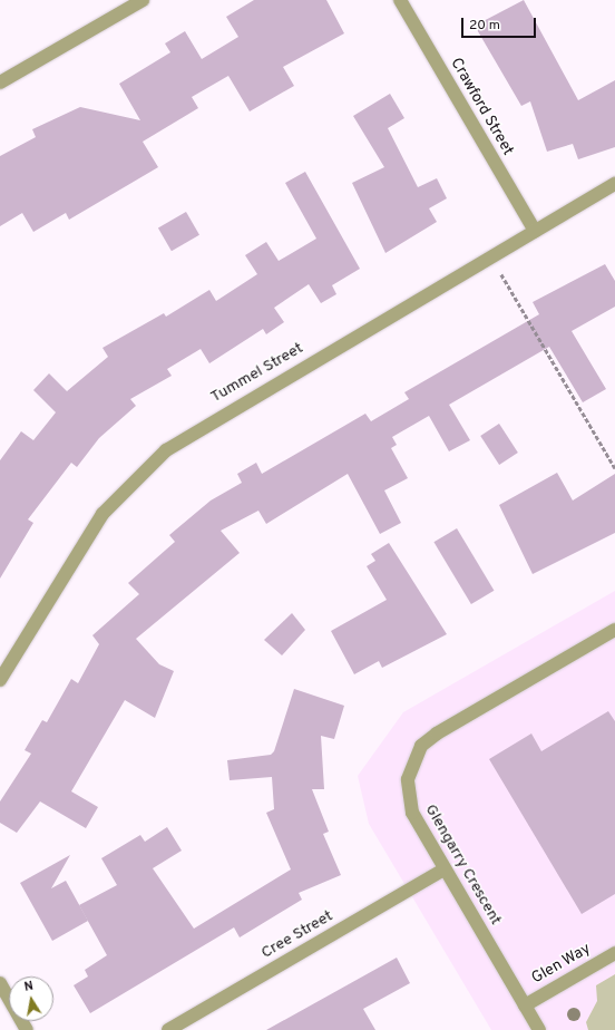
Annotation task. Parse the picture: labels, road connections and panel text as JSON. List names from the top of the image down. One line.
{"streets":{"street":["Crawford Street","Tummel Street","Glengarry Crescent","Cree Street","Glen Way"]},"crossings":[["Crawford Street","Tummel Street"],["Glengarry Crescent","Cree Street"],["Glengarry Crescent","Glen Way"]],"scale_bar":"20 m","north":"top"}
